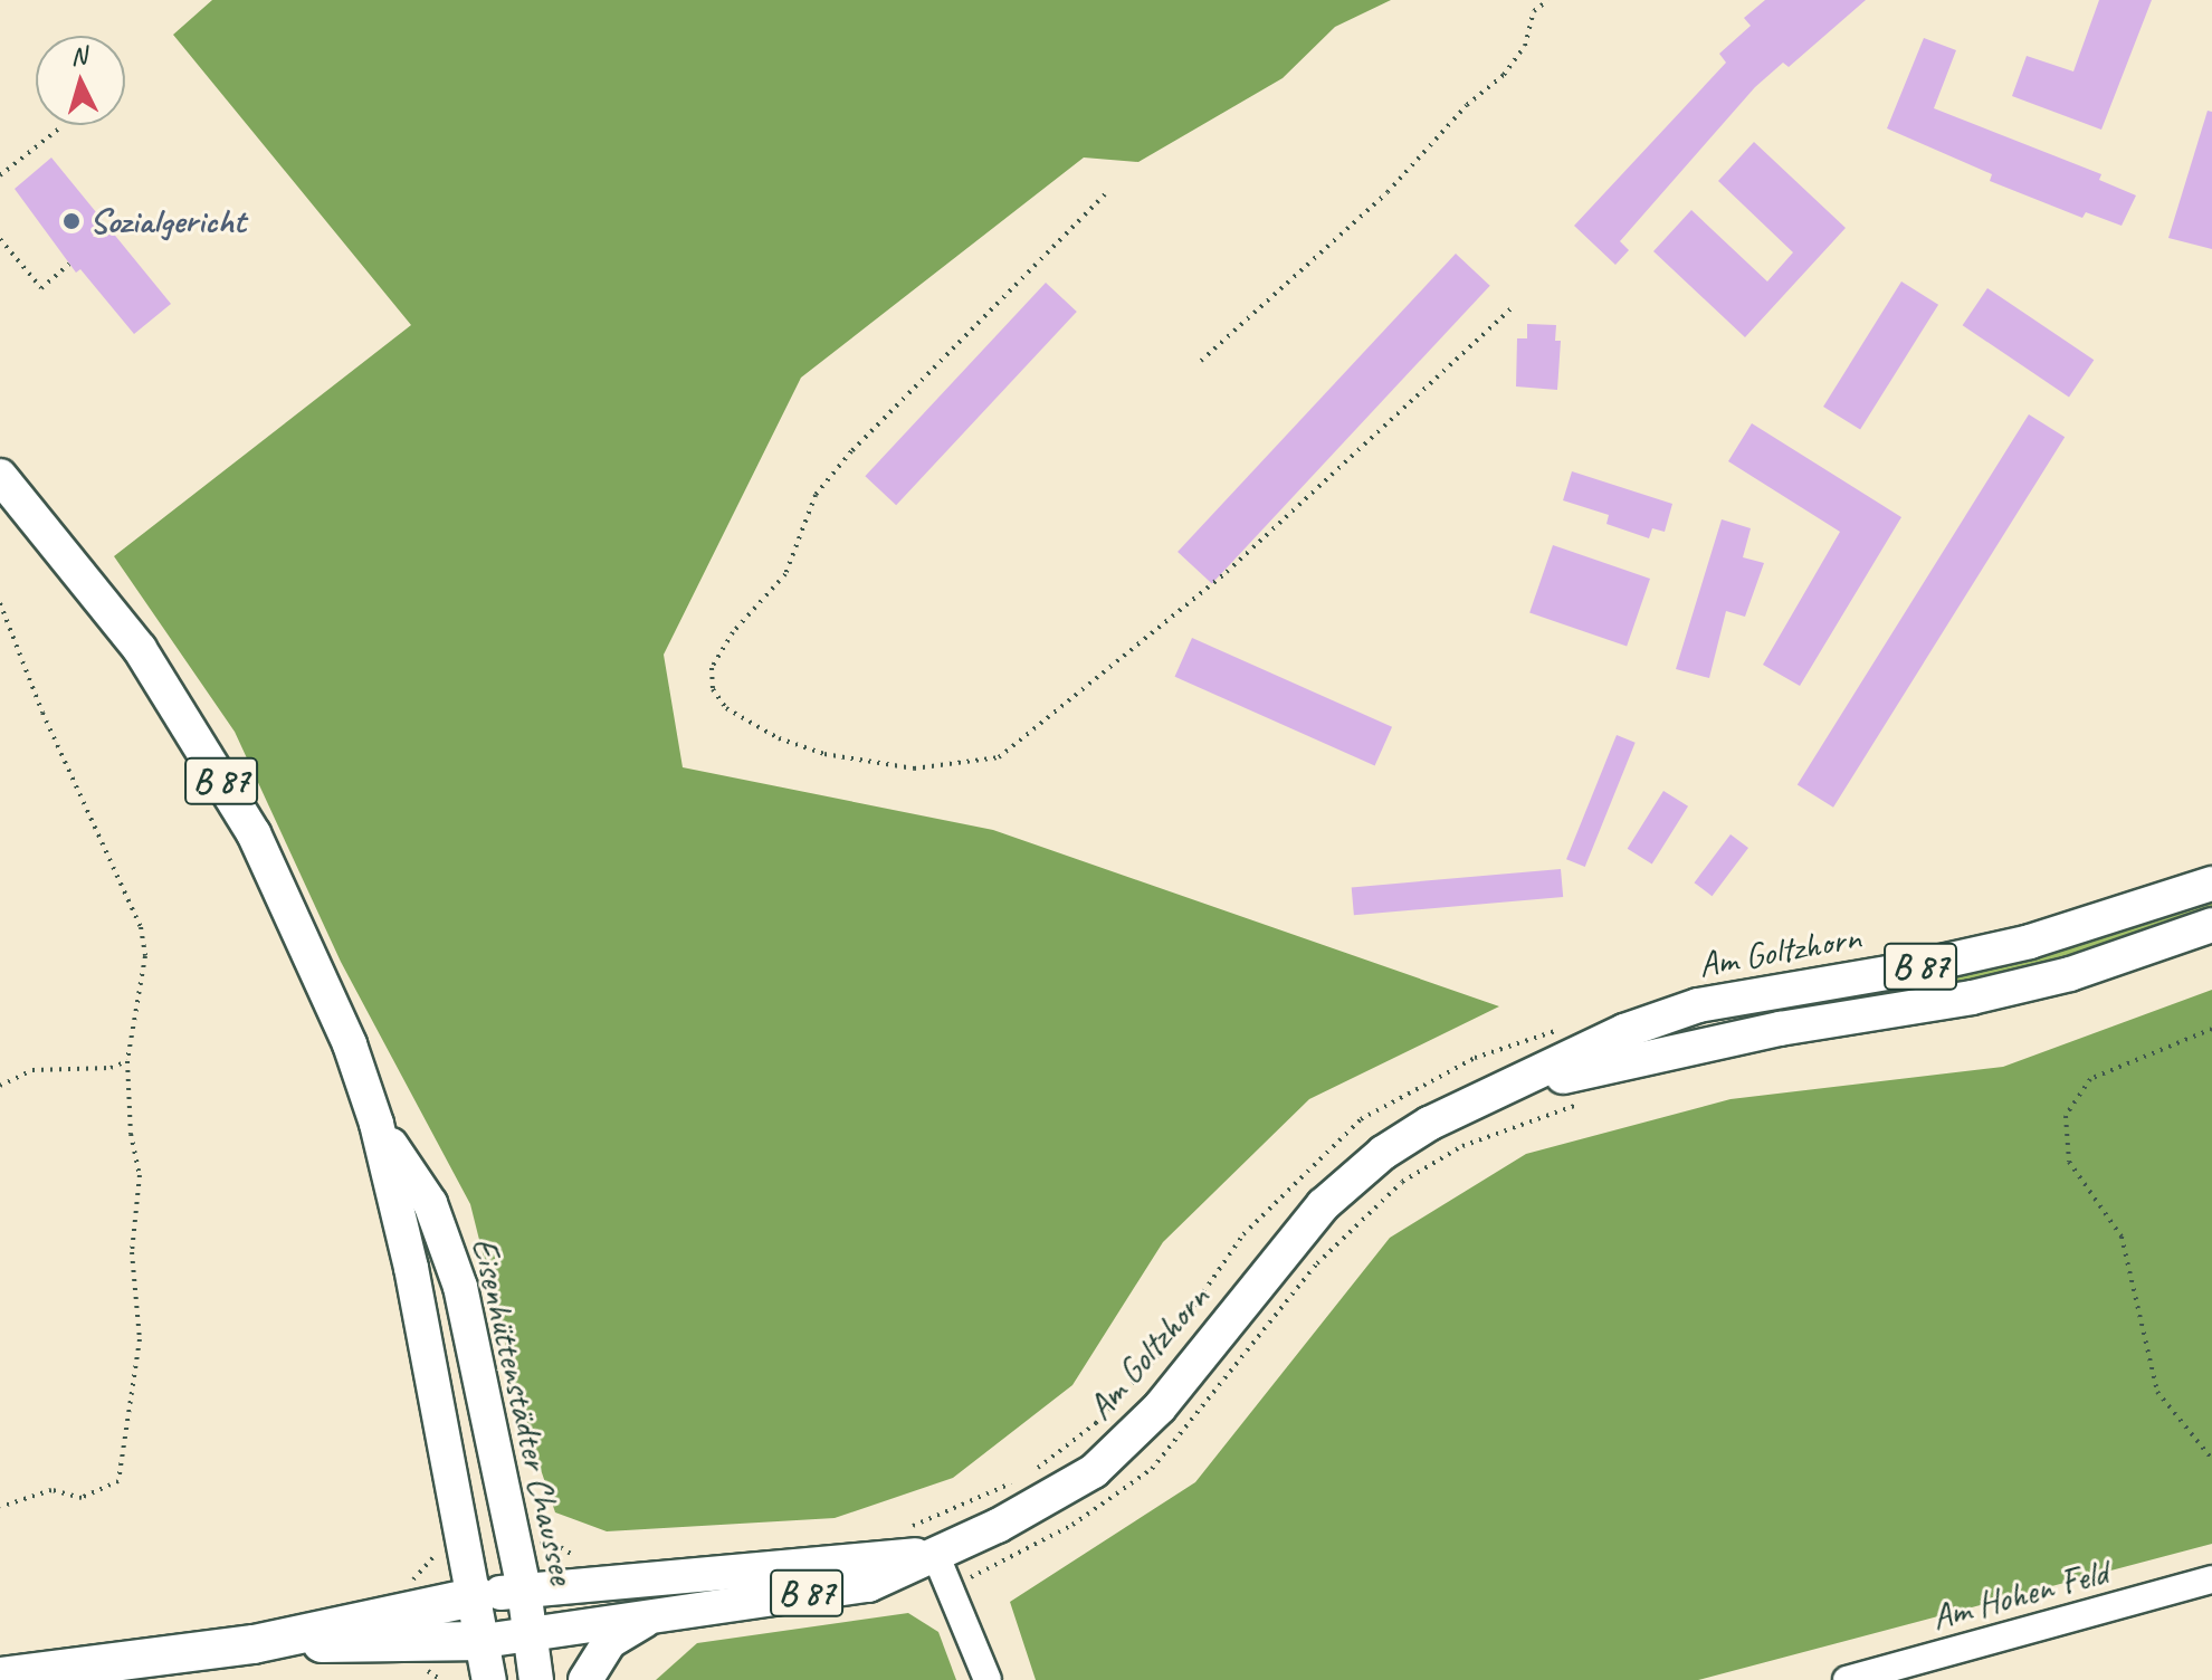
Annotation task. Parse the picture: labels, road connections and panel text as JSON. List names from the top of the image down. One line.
{"streets":{"main road":["B 87","Am Goltzhorn","Eisenhüttenstädter Chaussee"],"street":["Am Hohen Feld"]},"crossings":[["Am Goltzhorn","Eisenhüttenstädter Chaussee"]],"places":["Sozialgericht"],"north":"top"}
